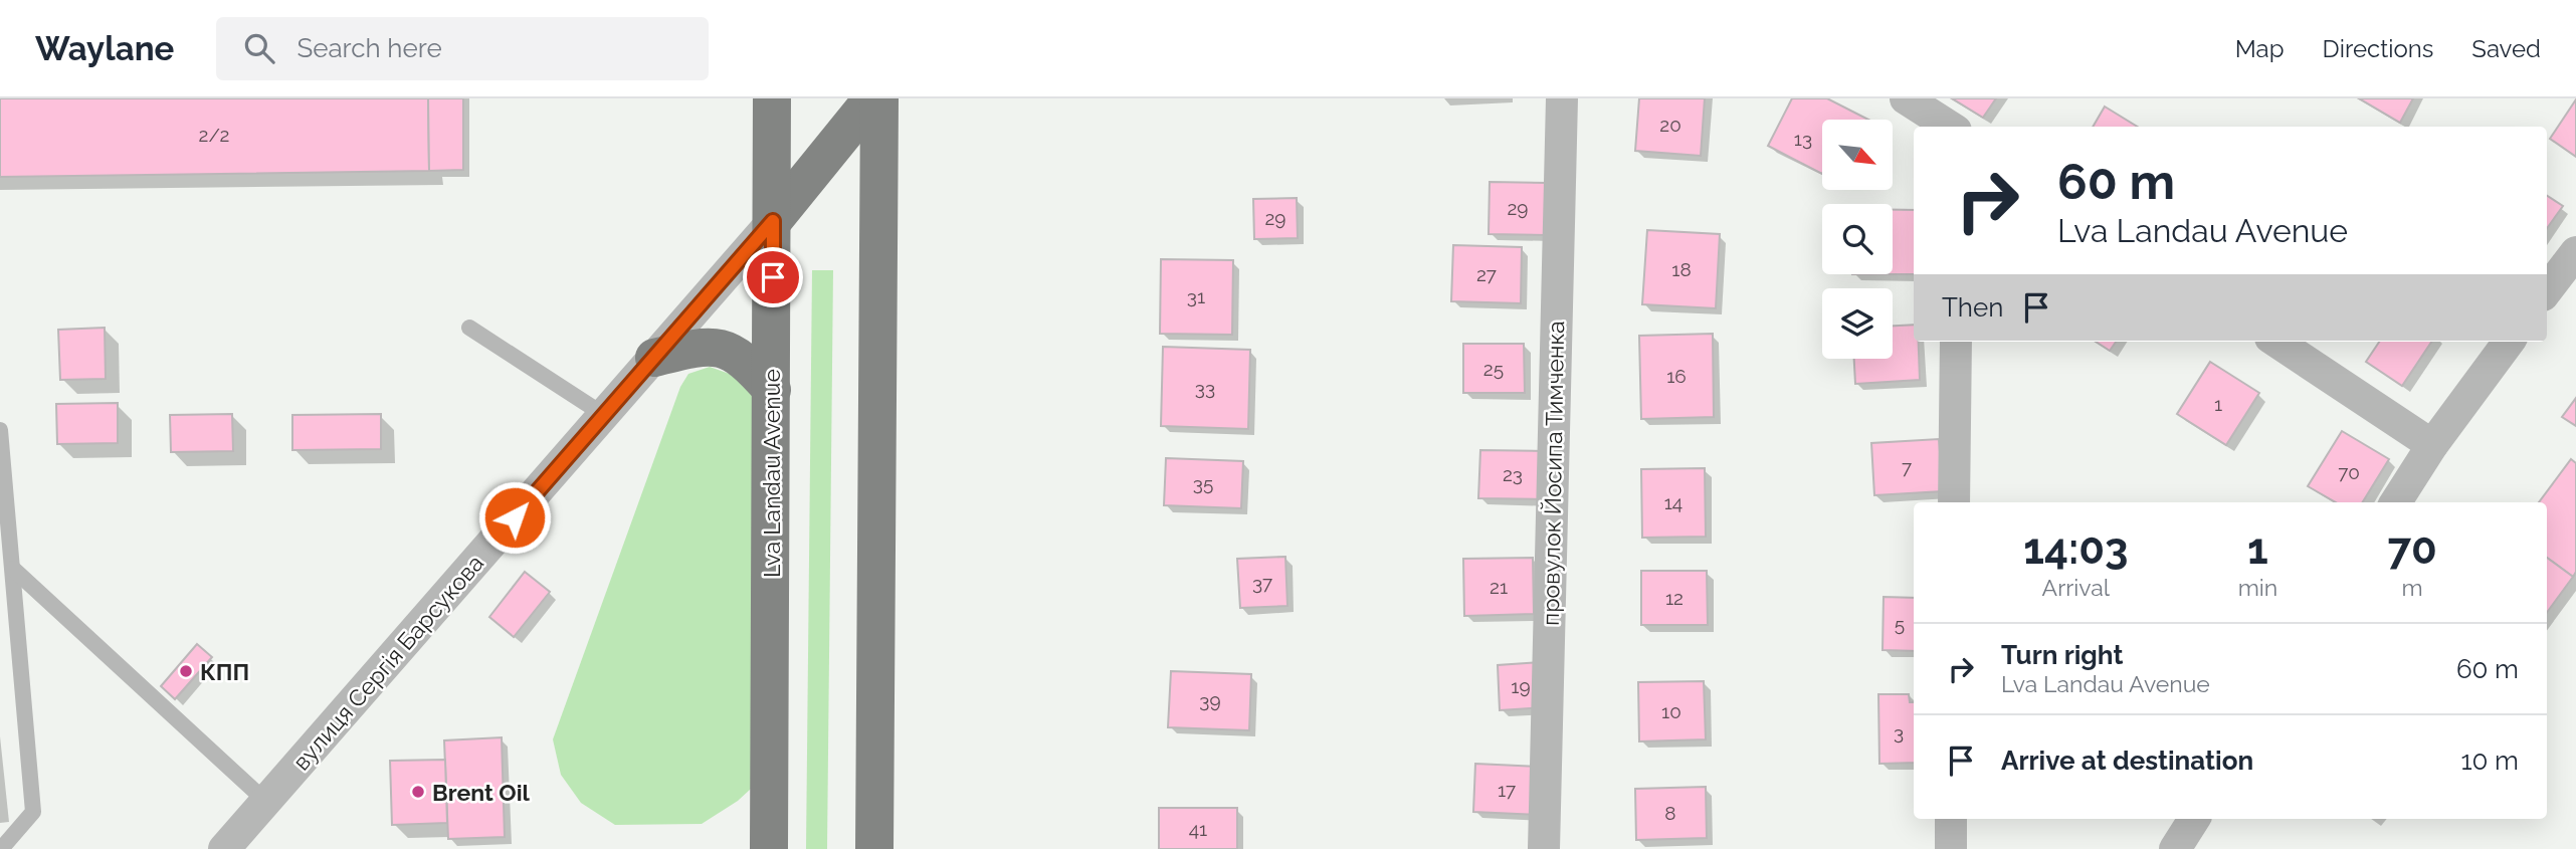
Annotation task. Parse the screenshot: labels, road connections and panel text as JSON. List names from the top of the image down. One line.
{"streets":{"main road":["Lva Landau Avenue"],"street":["провулок Йосипа Тимченка","вулиця Сергія Барсукова"]},"crossings":[["Lva Landau Avenue","вулиця Сергія Барсукова"]],"places":["КПП","Brent Oil"],"house_numbers":["20","2/2","13","29","29","18","27","31","25","16","33","1","7","70","23","35","14","37","21","12","5","19","39","10","3","17","8","41"],"north":"bottom right","page":{"header":"Waylane","search":"Search here","nav":["Map","Directions","Saved"],"turn":["60 m","Lva Landau Avenue"],"then":"Then","eta":["14:03","Arrival","1","min","70","m"],"list":[{"name":"Turn right","note":"Lva Landau Avenue","value":"60 m"},{"name":"Arrive at destination","value":"10 m"}]}}
